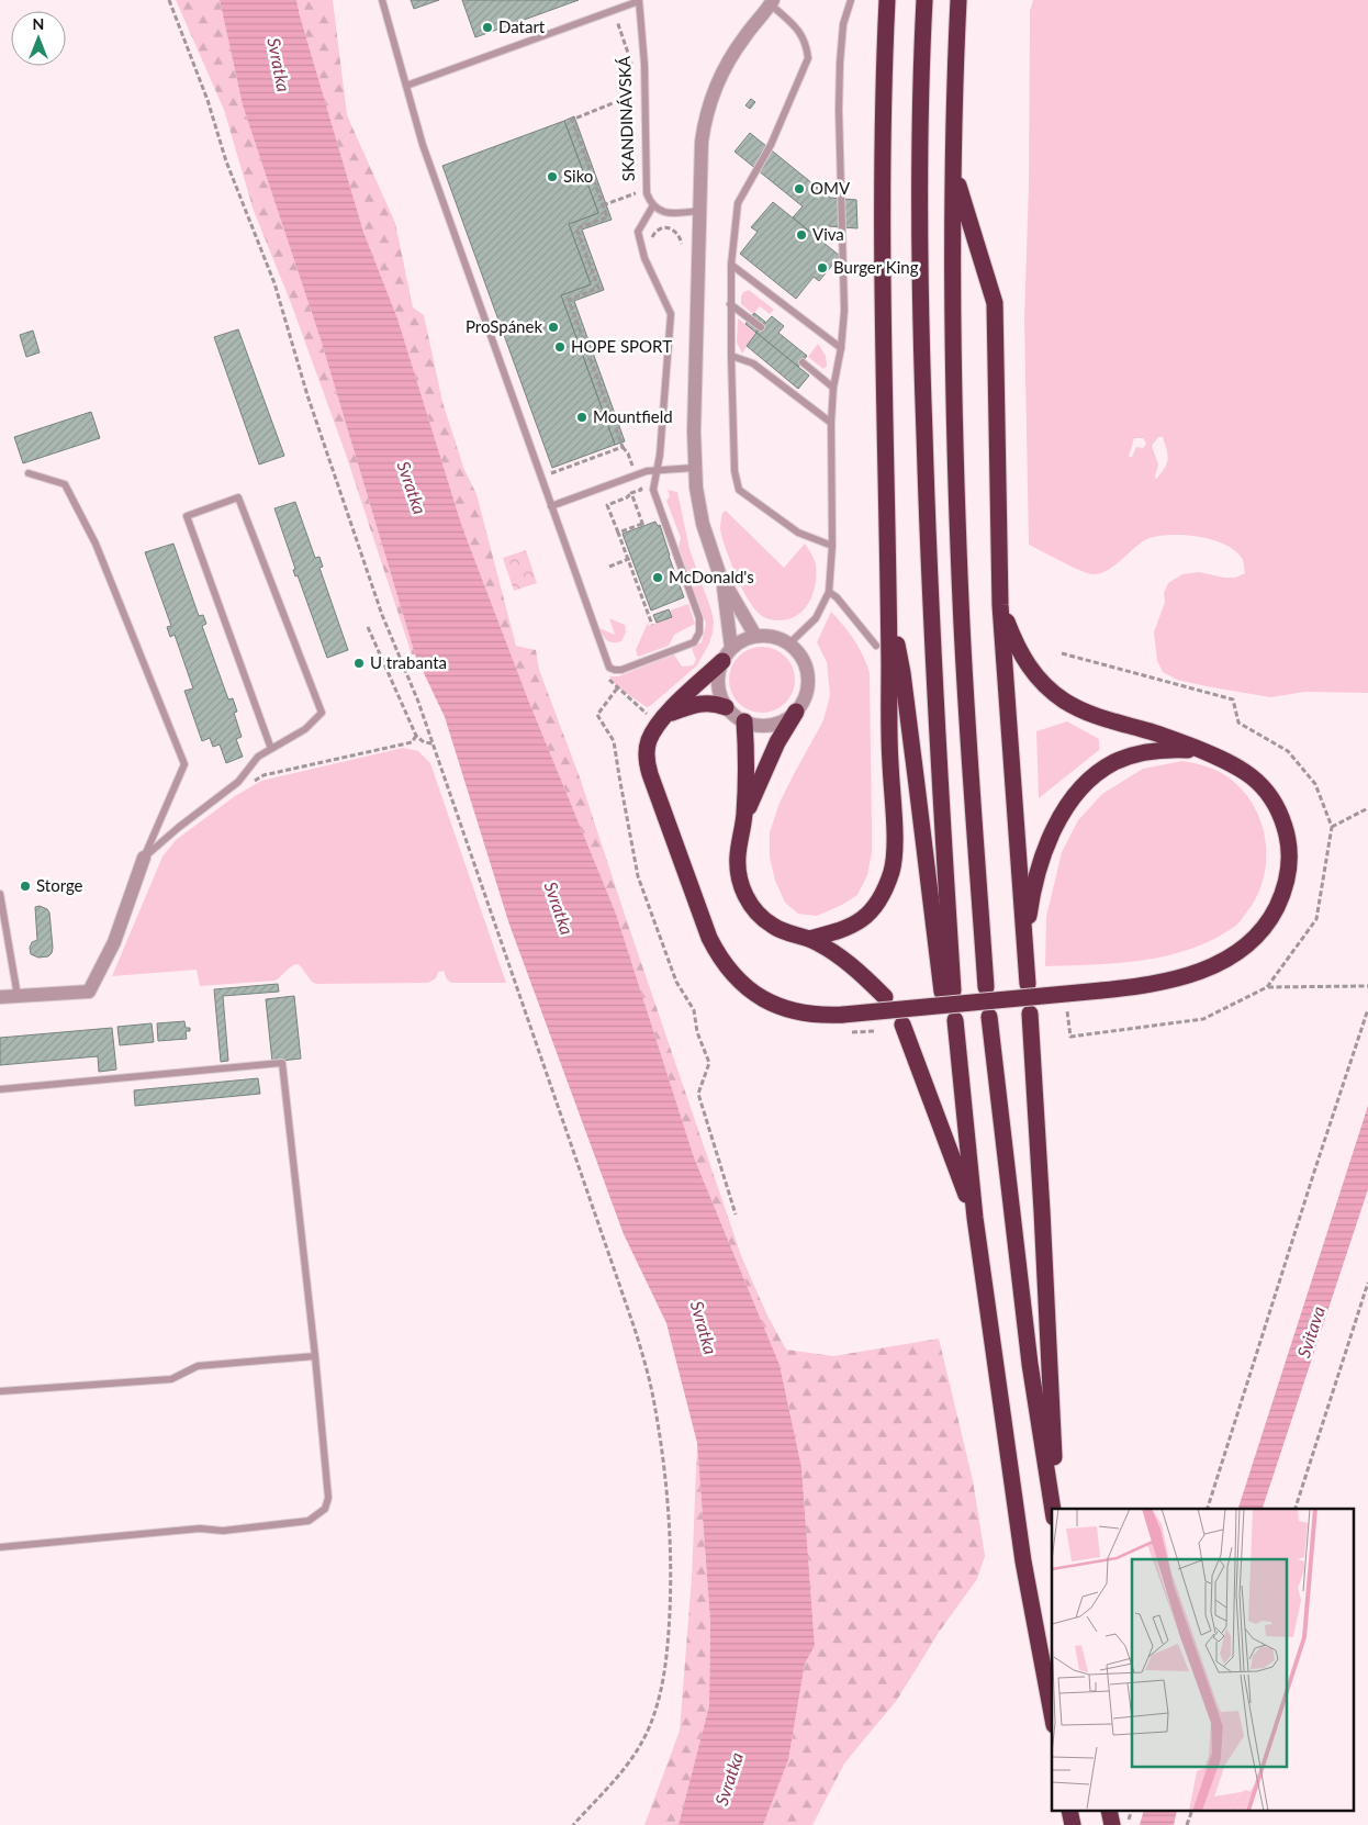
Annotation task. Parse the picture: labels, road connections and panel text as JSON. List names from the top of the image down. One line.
{"streets":{"lane":["SKANDINÁVSKÁ"]},"water":["Svratka","Svitava"],"places":["Datart","Siko","OMV","Viva","Burger King","ProSpánek","HOPE SPORT","Mountfield","McDonald's","U trabanta","Storge"],"north":"top"}
